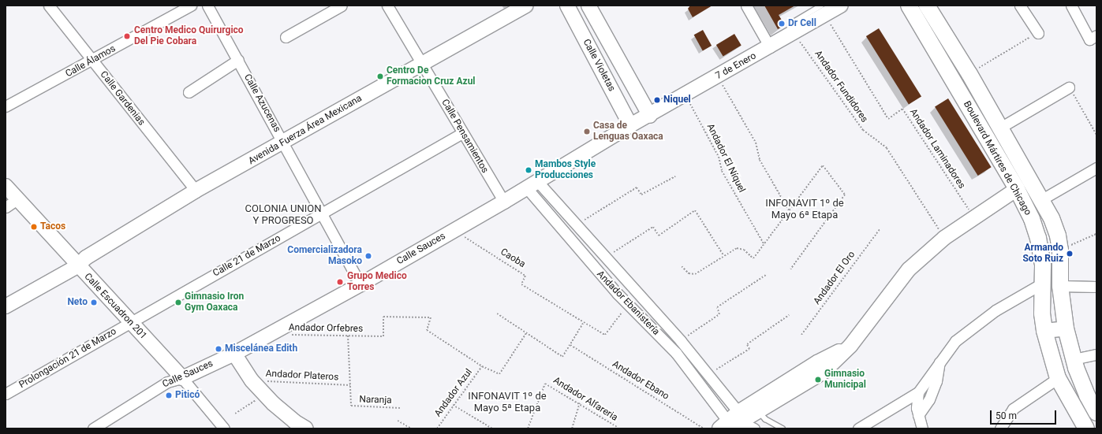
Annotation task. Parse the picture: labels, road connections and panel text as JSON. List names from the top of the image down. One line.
{"streets":{"main road":["Boulevard Mártires de Chicago"],"street":["Calle Álamos","Calle Violetas","7 de Enero","Calle Gardenias","Calle Azucenas","Avenida Fuerza Área Mexicana","Calle Pensamientos","Calle Sauces","Calle 21 de Marzo","Andador Ebanistería","Calle Escuadron 201","Prolongación 21 de Marzo"],"path":["Andador Fundidores","Andador Laminadores","Andador El Níquel","Caoba","Andador El Oro","Andador Orfebres","Andador Plateros","Andador Ebano","Andador Azul","Andador Alfareria","Naranja"]},"crossings":[["Calle Álamos","Calle Gardenias"],["Calle Violetas","7 de Enero"],["Calle Violetas","Calle Sauces"],["7 de Enero","Andador Fundidores"],["7 de Enero","Andador Laminadores"],["7 de Enero","Andador El Níquel"],["7 de Enero","Calle Sauces"],["Calle Gardenias","Avenida Fuerza Área Mexicana"],["Calle Azucenas","Avenida Fuerza Área Mexicana"],["Calle Azucenas","Calle Sauces"],["Calle Azucenas","Calle 21 de Marzo"],["Avenida Fuerza Área Mexicana","Calle Pensamientos"],["Avenida Fuerza Área Mexicana","Calle Escuadron 201"],["Calle Pensamientos","Calle Sauces"],["Calle Pensamientos","Calle 21 de Marzo"],["Calle Sauces","Caoba"],["Calle Sauces","Andador Ebanistería"],["Calle Sauces","Calle Escuadron 201"],["Calle 21 de Marzo","Calle Escuadron 201"],["Calle 21 de Marzo","Prolongación 21 de Marzo"],["Calle Escuadron 201","Prolongación 21 de Marzo"],["Andador Orfebres","Andador Azul"],["Andador Plateros","Naranja"]],"districts":["INFONAVIT 1º de Mayo 6ª Etapa","COLONIA UNION Y PROGRESO","INFONAVIT 1º de Mayo 5ª Etapa"],"places":["Dr Cell","Centro Medico Quirurgico Del Pie Cobara","Centro De Formacion Cruz Azul","Niquel","Casa de Lenguas Oaxaca","Mambos Style Producciones","Tacos","Armando Soto Ruiz","Comercializadora Masoko","Grupo Medico Torres","Neto","Gimnasio Iron Gym Oaxaca","Miscelánea Edith","Gimnasio Municipal","Piticó"],"scale_bar":"50 m"}
